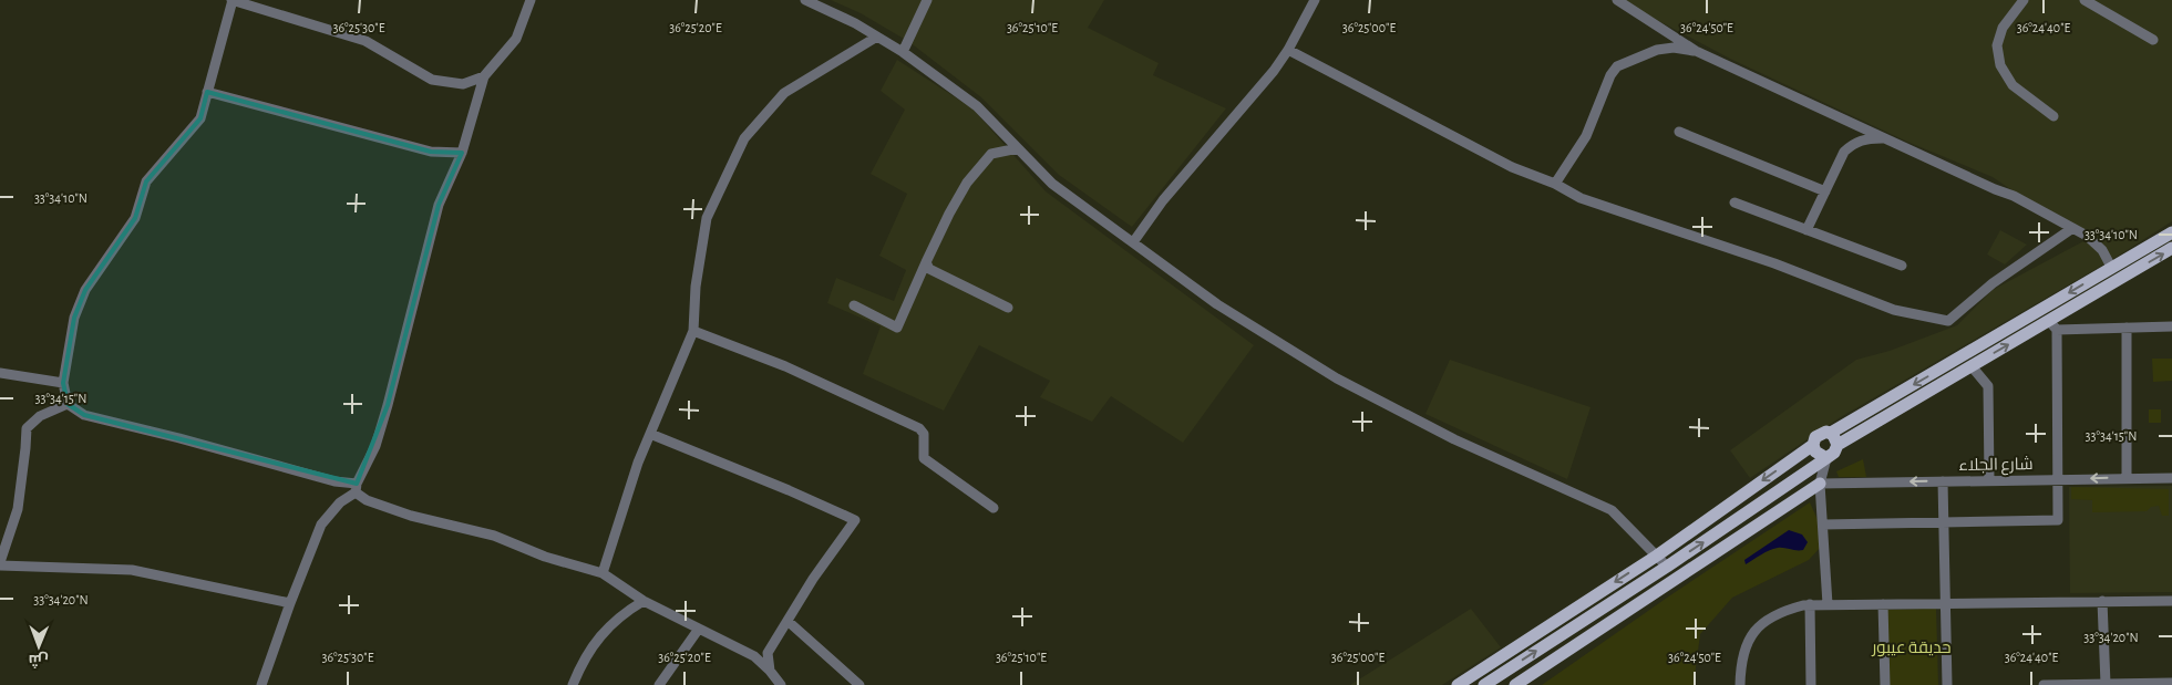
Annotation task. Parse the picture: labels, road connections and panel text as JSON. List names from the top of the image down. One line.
{"streets":{"street":["شارع الجلاء"]},"parks":["حديقة عيبور"],"north":"bottom","coordinates":["36°25'30\"E","36°25'20\"E","36°25'10\"E","36°25'00\"E","36°24'50\"E","36°24'40\"E","33°34'10\"N","33°34'15\"N","33°34'20\"N"]}
